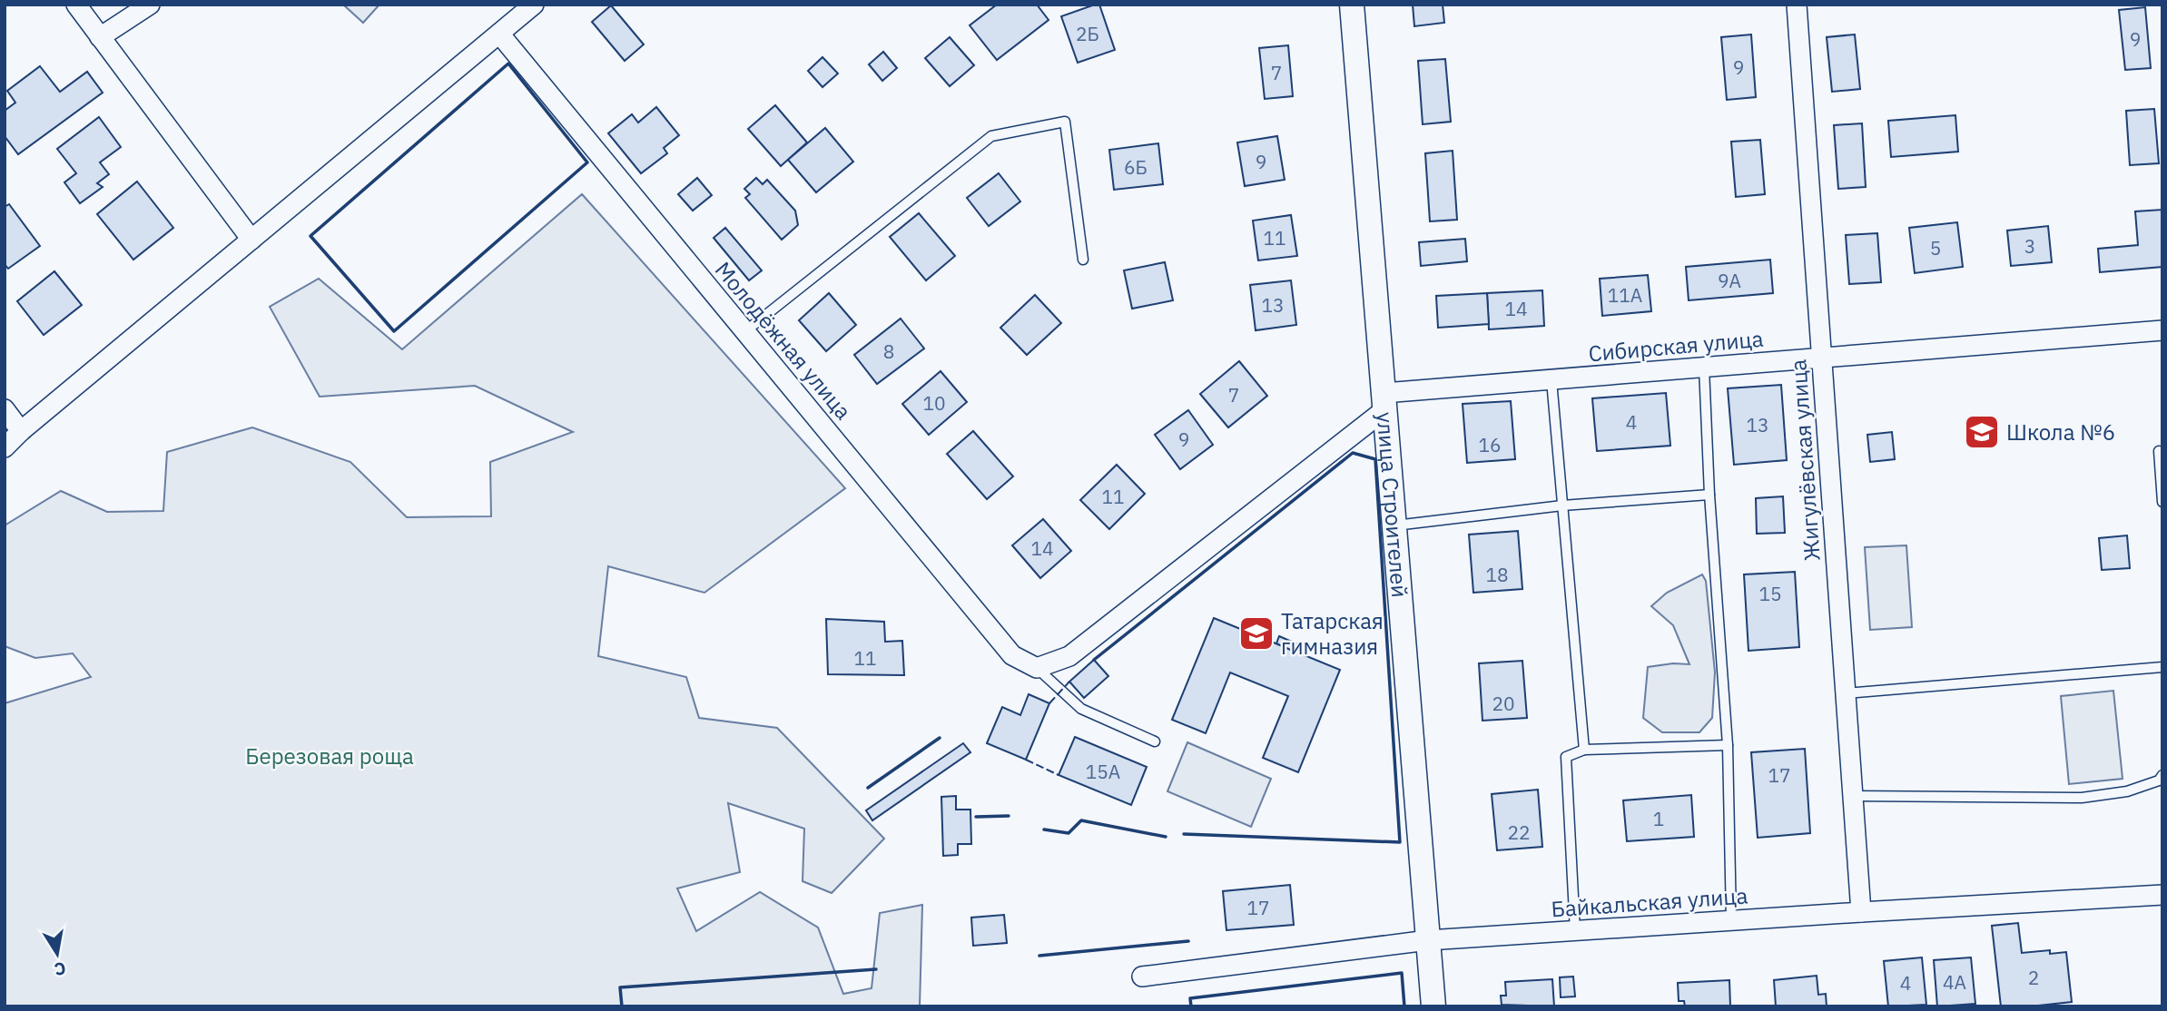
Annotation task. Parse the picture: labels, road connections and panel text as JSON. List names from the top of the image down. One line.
{"streets":{"street":["Молодёжная улица","Сибирская улица","Жигулёвская улица","улица Строителей","Байкальская улица"]},"crossings":[["Сибирская улица","Жигулёвская улица"],["Сибирская улица","улица Строителей"],["Жигулёвская улица","Байкальская улица"],["улица Строителей","Байкальская улица"]],"parks":["Березовая роща"],"places":{"school or university":["Школа №6","Татарская гимназия"]},"house_numbers":["2Б","9","9","7","9","6Б","11","3","5","9А","11А","13","14","8","7","10","4","13","9","16","11","14","18","15","11","20","15А","17","1","22","17","2","4А","4"],"north":"bottom"}
